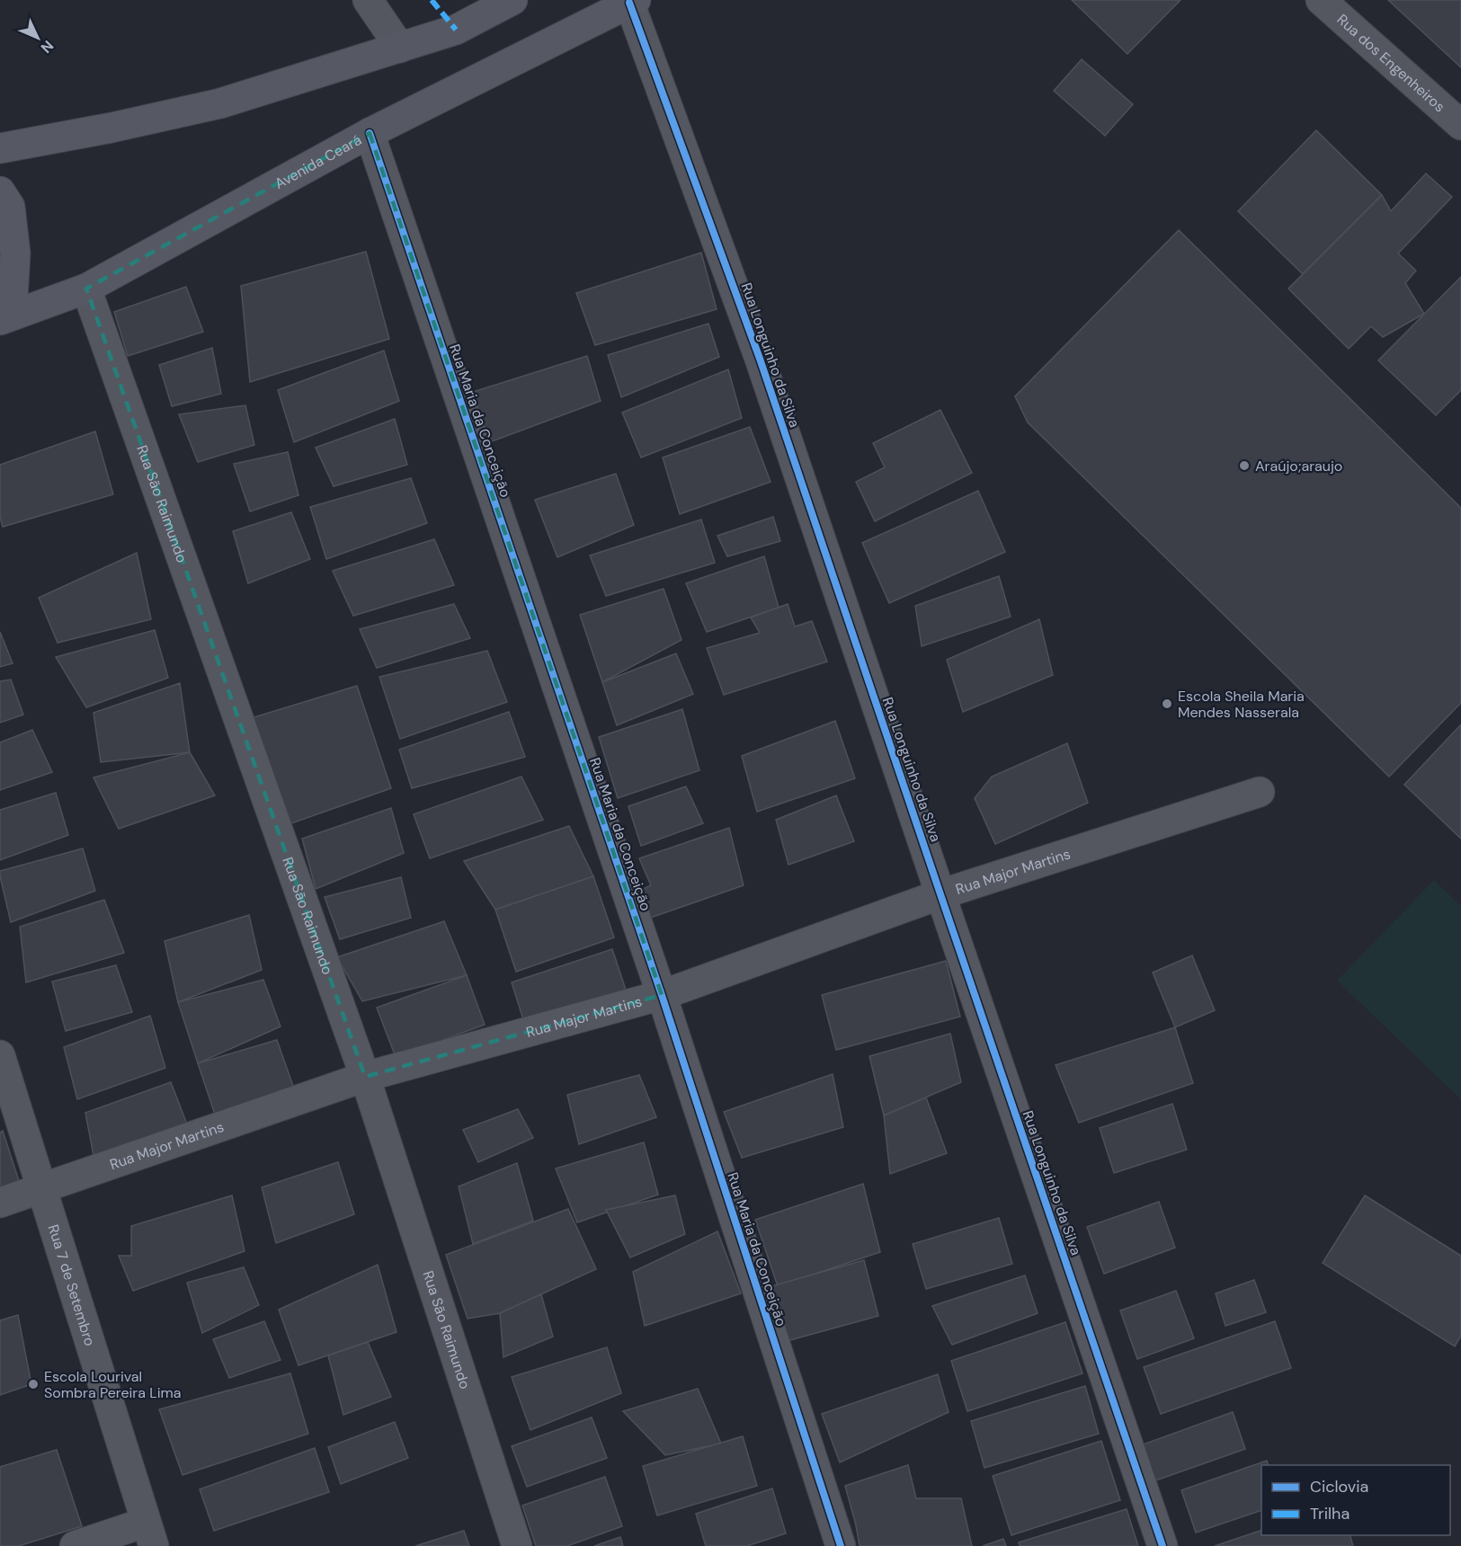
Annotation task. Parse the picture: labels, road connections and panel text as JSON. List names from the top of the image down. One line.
{"streets":{"main road":["Avenida Ceará"],"street":["Rua dos Engenheiros","Rua Longuinho da Silva","Rua Maria da Conceição","Rua São Raimundo","Rua Major Martins","Rua 7 de Setembro"]},"crossings":[["Avenida Ceará","Rua Longuinho da Silva"],["Avenida Ceará","Rua Maria da Conceição"],["Avenida Ceará","Rua São Raimundo"],["Rua Longuinho da Silva","Rua Major Martins"],["Rua Maria da Conceição","Rua Major Martins"],["Rua São Raimundo","Rua Major Martins"],["Rua Major Martins","Rua 7 de Setembro"]],"places":["Araújo;araujo","Escola Sheila Maria Mendes Nasserala","Escola Lourival Sombra Pereira Lima"],"legend":["Ciclovia","Trilha"],"north":"bottom right"}
